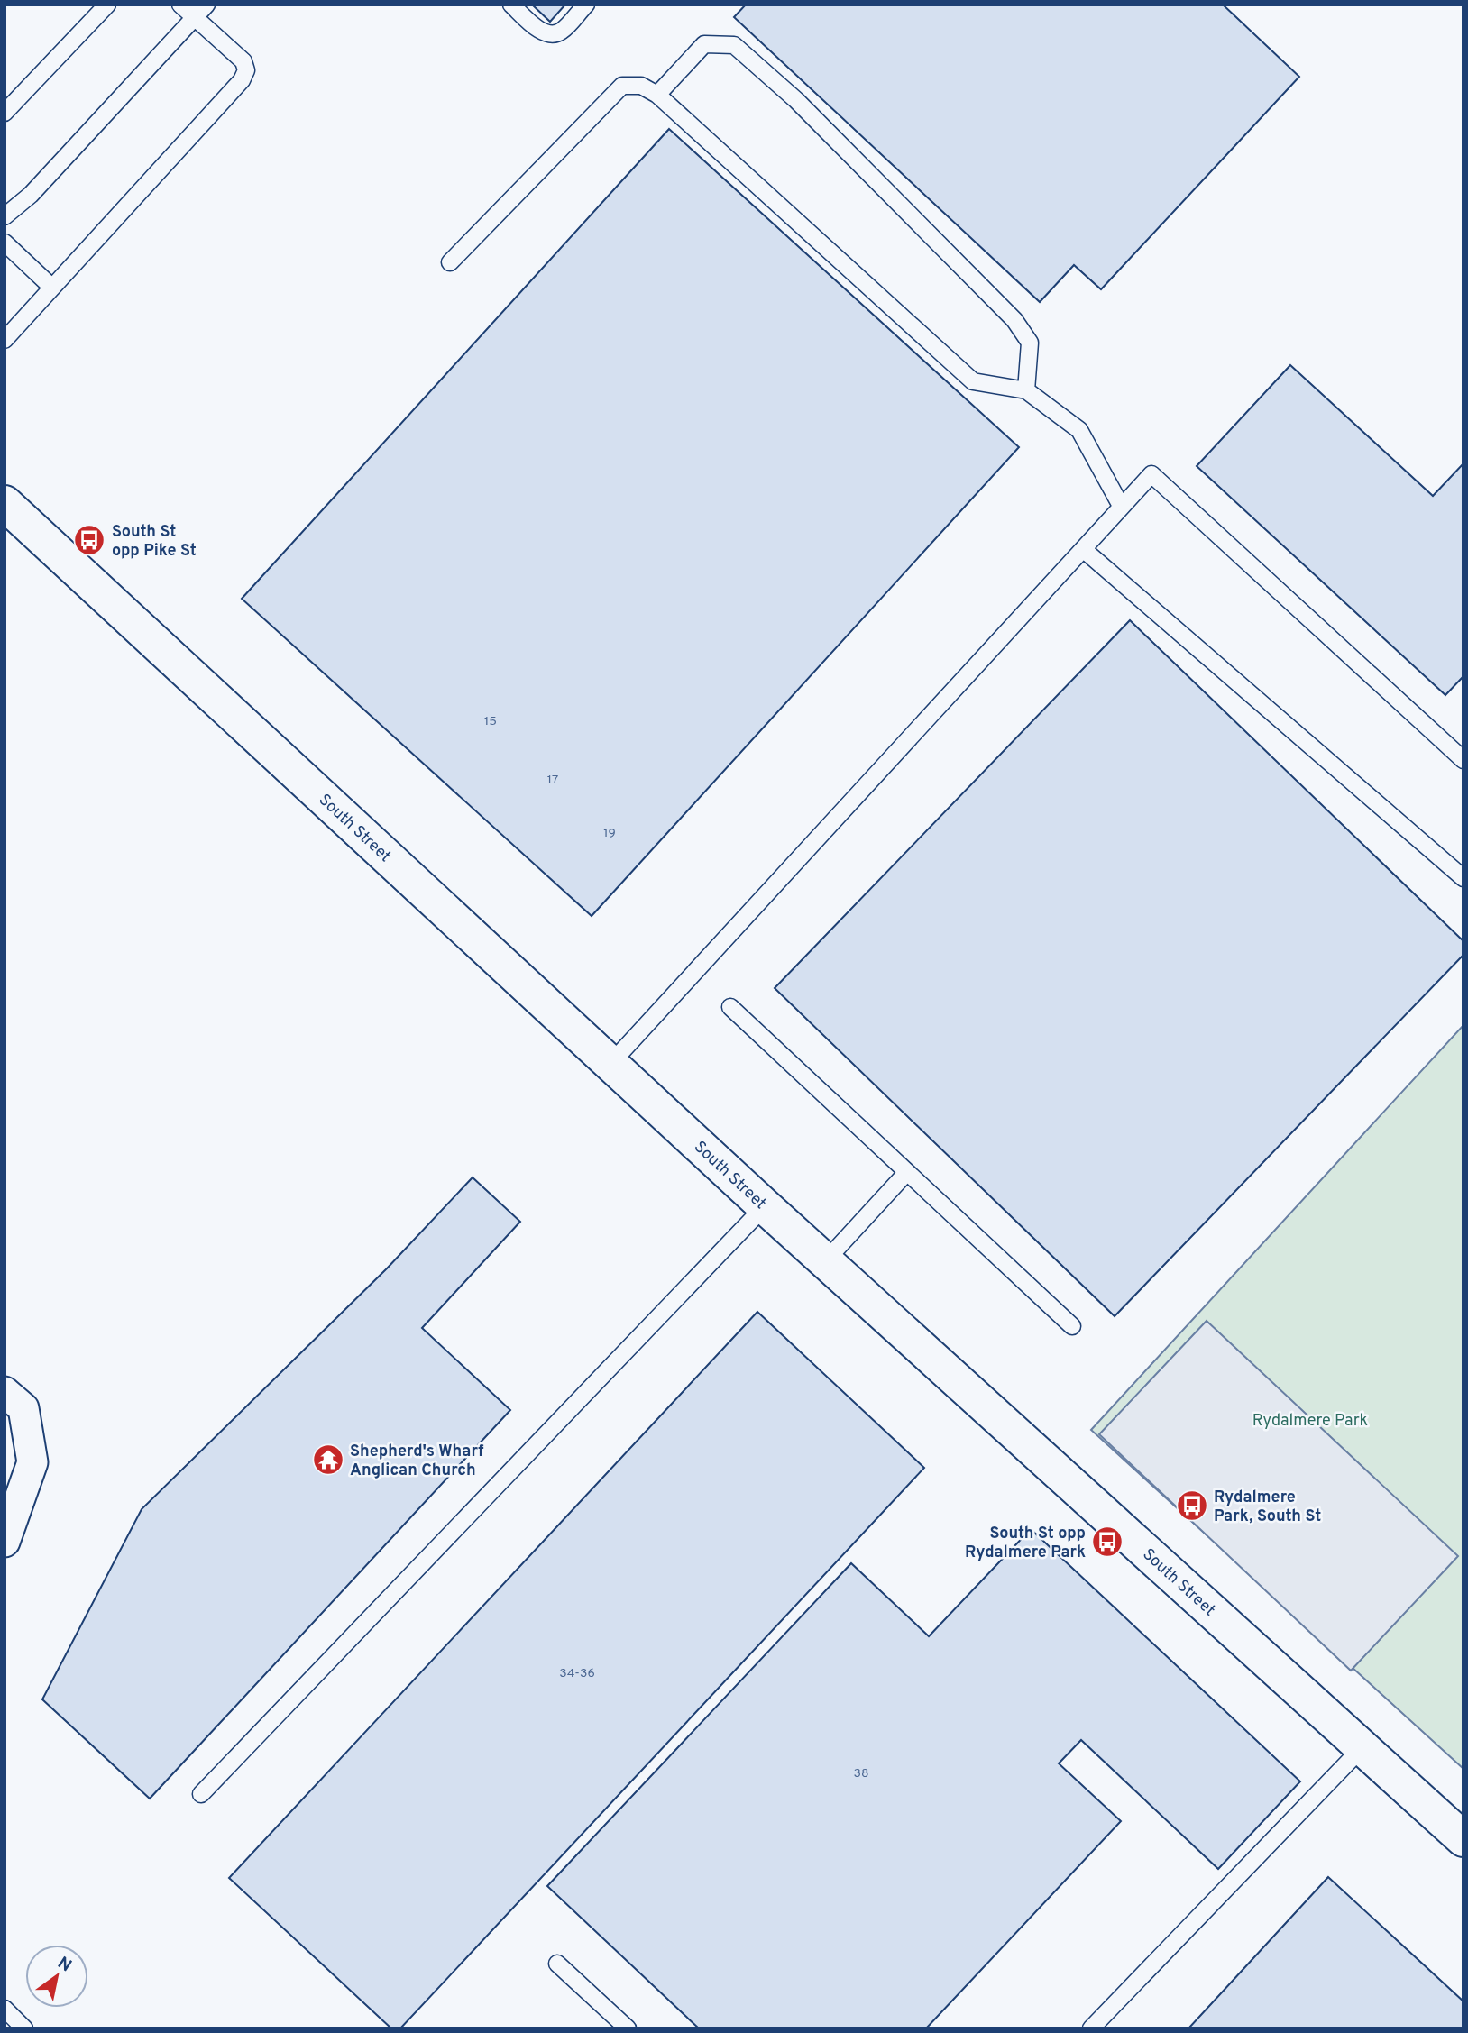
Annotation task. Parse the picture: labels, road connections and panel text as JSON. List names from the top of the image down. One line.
{"streets":{"street":["South Street"]},"parks":["Rydalmere Park"],"places":{"bus stop":["South St opp Pike St","Rydalmere Park, South St","South St opp Rydalmere Park"],"temple":["Shepherd's Wharf Anglican Church"]},"house_numbers":["15","17","19","34-36","38"],"north":"top right"}
